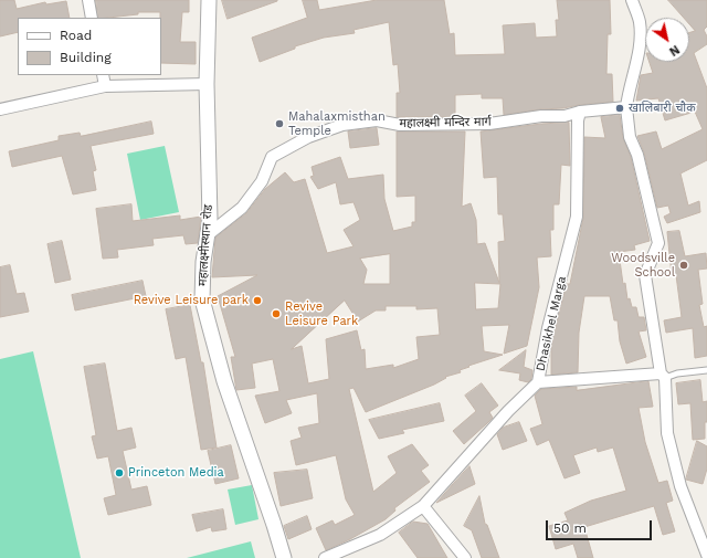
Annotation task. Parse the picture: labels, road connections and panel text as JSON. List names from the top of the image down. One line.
{"streets":{"street":["महालक्ष्मी मन्दिर मार्ग","महालक्ष्मीस्थान रोड","Dhasikhel Marga"]},"crossings":[["महालक्ष्मी मन्दिर मार्ग","महालक्ष्मीस्थान रोड"],["महालक्ष्मी मन्दिर मार्ग","Dhasikhel Marga"]],"places":["खालिबारी चौक","Mahalaxmisthan Temple","Woodsville School","Revive Leisure park","Revive Leisure Park","Princeton Media"],"legend":["Road","Building"],"scale_bar":"50 m","north":"bottom right"}
